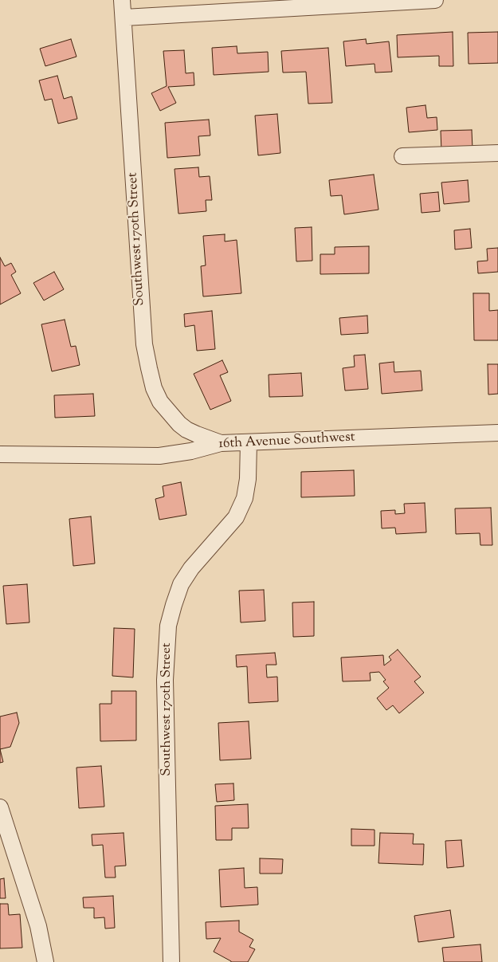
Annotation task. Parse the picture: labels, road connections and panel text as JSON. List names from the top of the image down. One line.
{"streets":{"street":["Southwest 170th Street","16th Avenue Southwest"]},"crossings":[["Southwest 170th Street","16th Avenue Southwest"]]}
